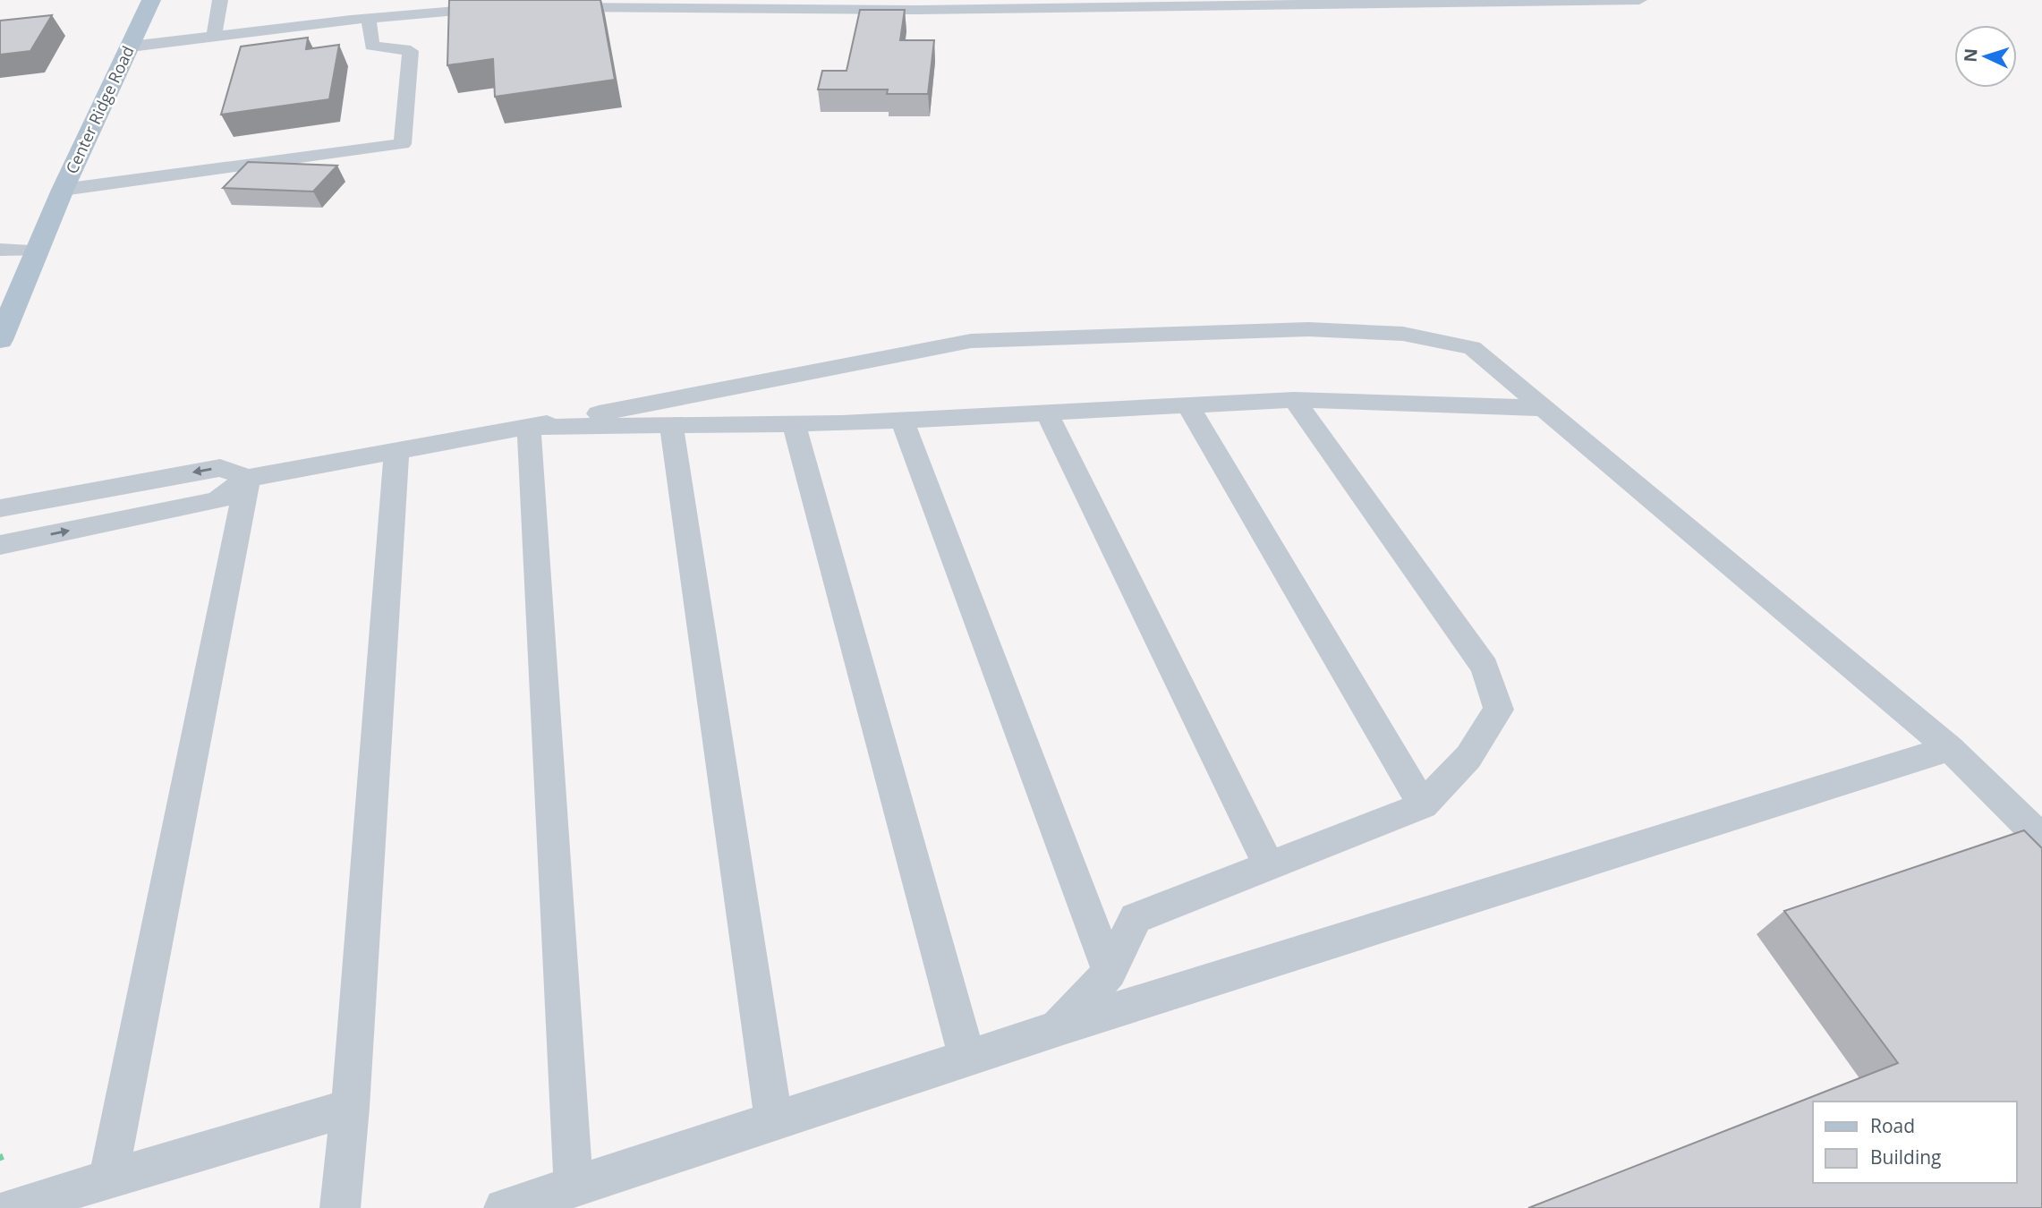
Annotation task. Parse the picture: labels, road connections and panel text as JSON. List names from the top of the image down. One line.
{"streets":{"main road":["Center Ridge Road"]},"legend":["Road","Building"],"north":"left"}
